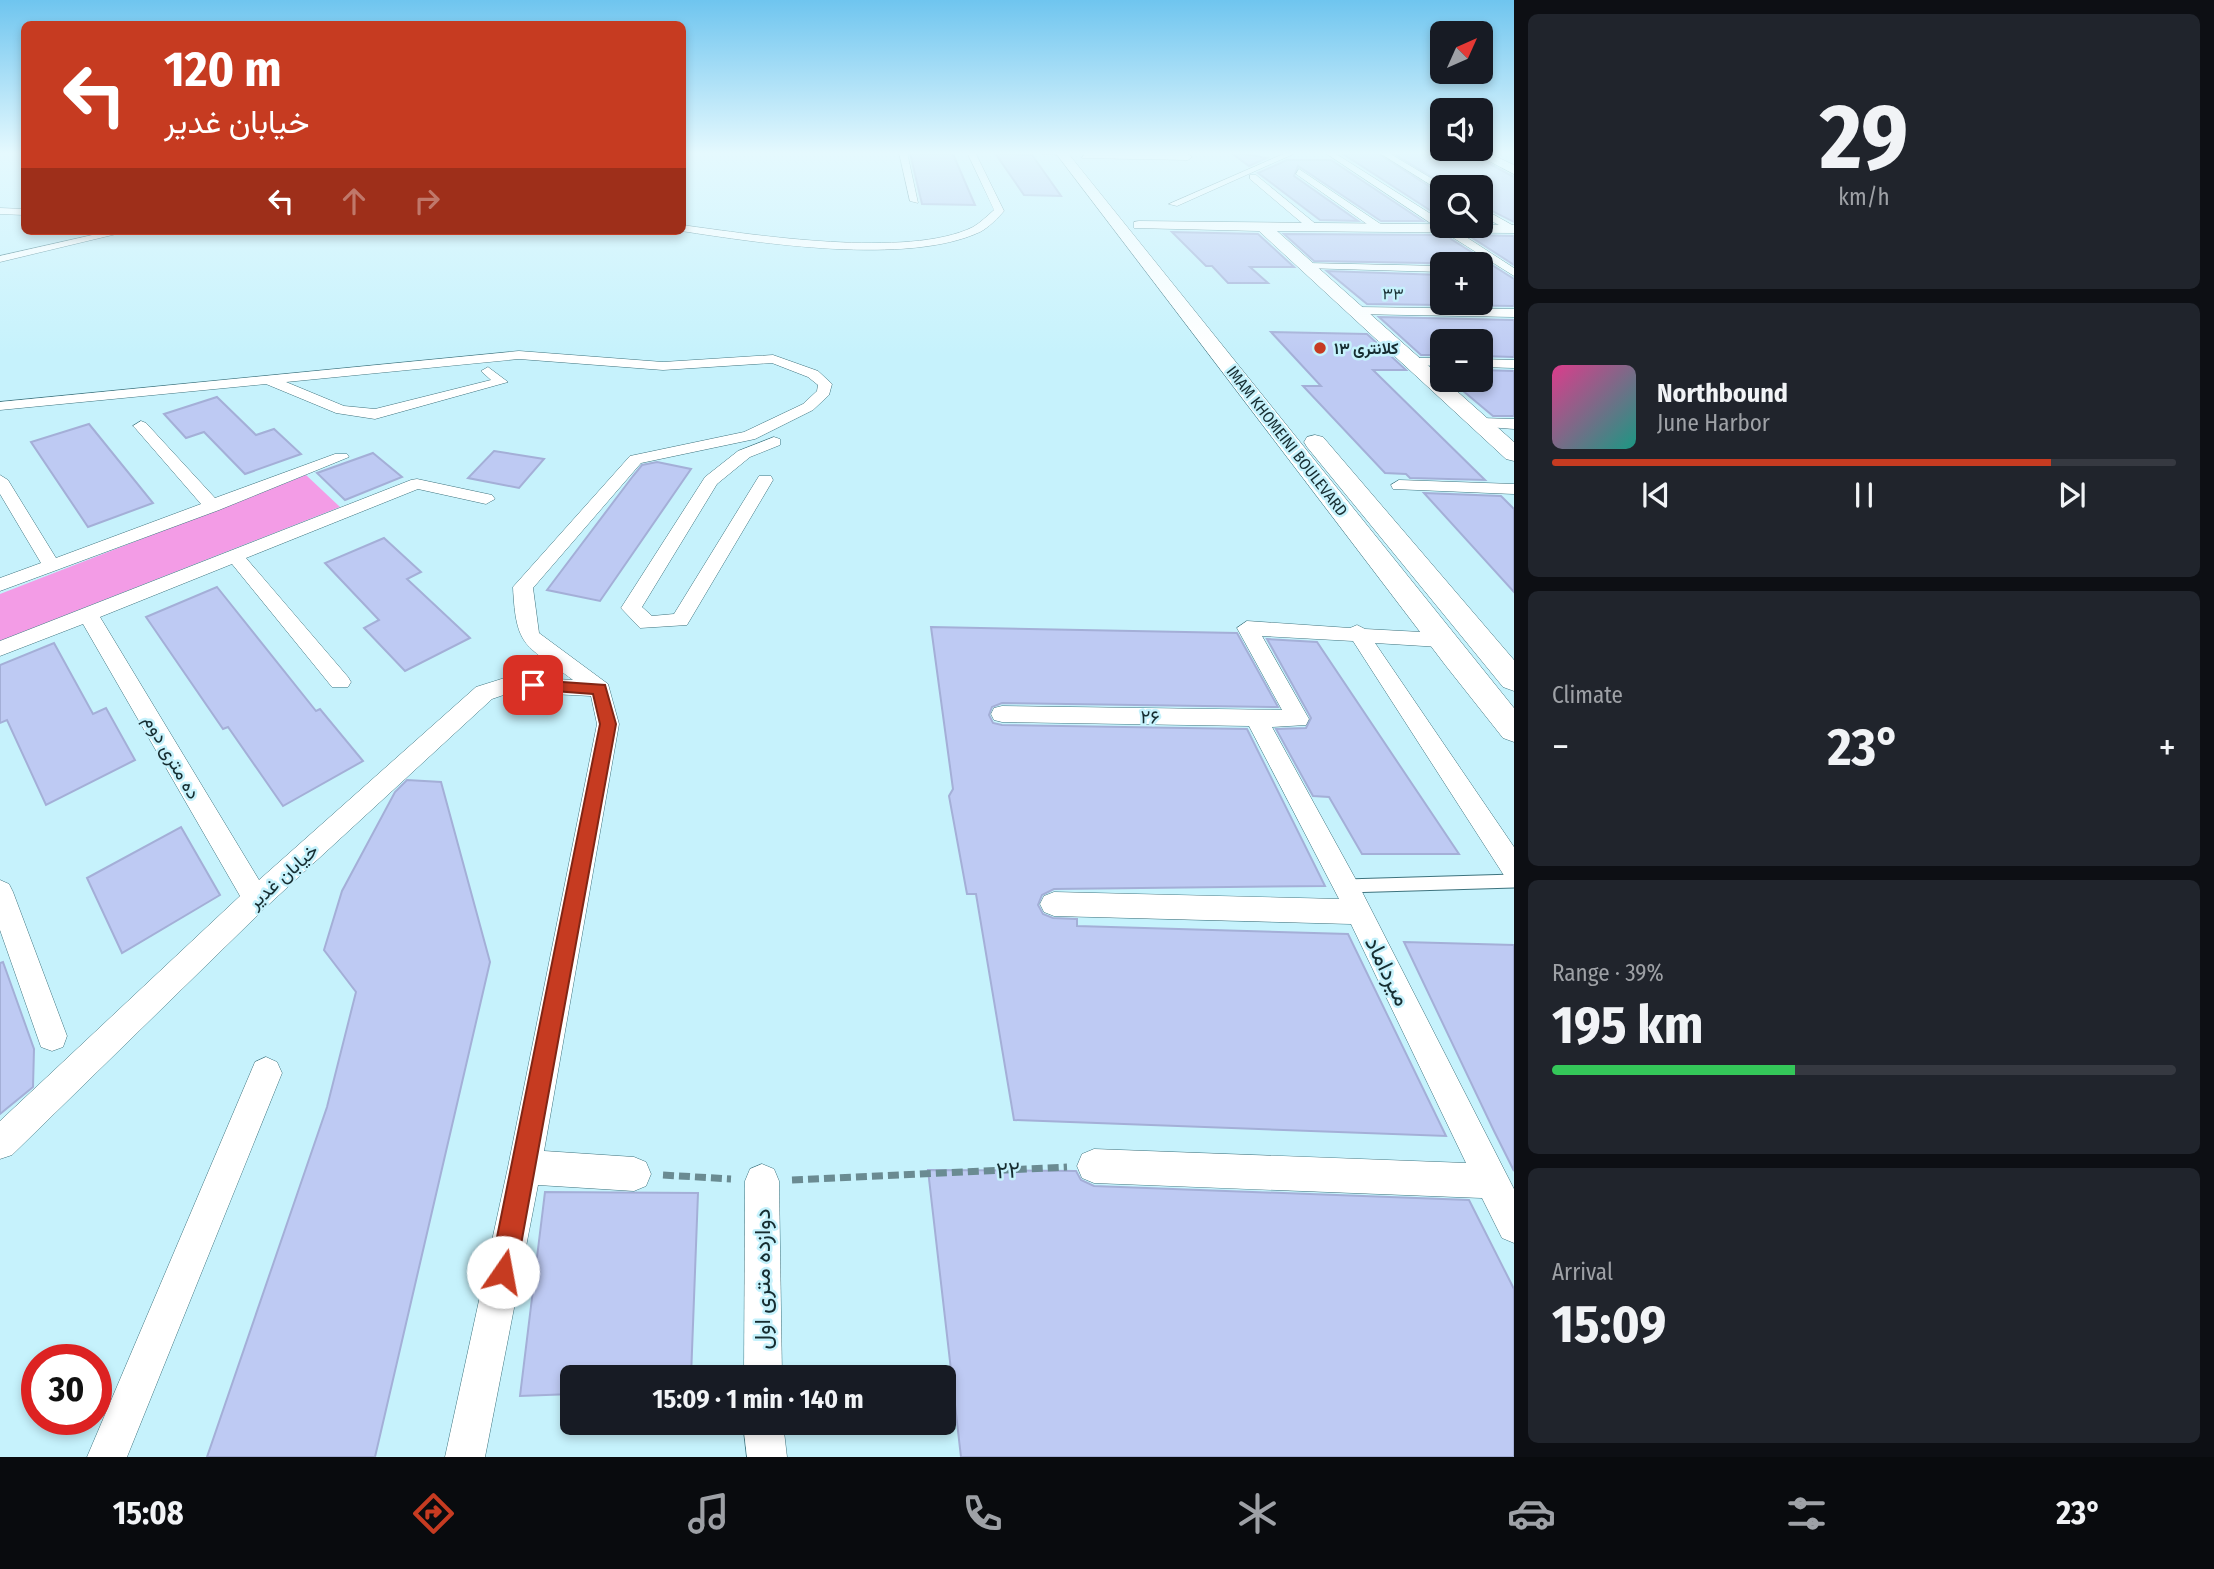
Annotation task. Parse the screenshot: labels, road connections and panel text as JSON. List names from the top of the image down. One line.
{"streets":{"main road":["IMAM KHOMEINI BOULEVARD"],"street":["۳۳","۲۶","ده متری دوم","خیابان غدیر","میرداماد","دوازده متری اول"],"path":["۲۲"]},"crossings":[["۲۶","میرداماد"],["ده متری دوم","خیابان غدیر"],["۲۲","دوازده متری اول"]],"places":["کلانتری ۱۳"],"north":"top right","page":{"tile":[["29","km/h"],"Climate",["Range · 39%","195 km"],["Arrival","15:09"]],"map_buttons":["+","−"],"turn":["120 m","خیابان غدیر"],"song":["Northbound","June Harbor"],"heat":["−","23°","+"],"limit":"30","trip":"15:09 · 1 min · 140 m","tabs":["15:08","23°"]}}
